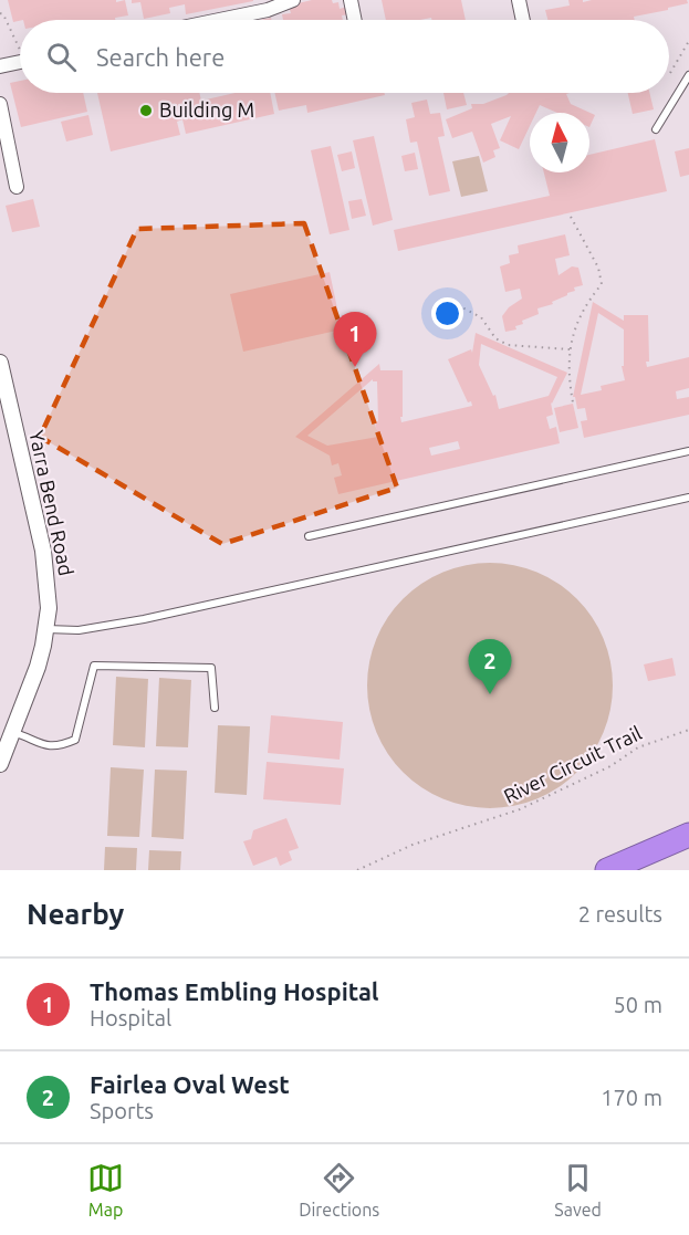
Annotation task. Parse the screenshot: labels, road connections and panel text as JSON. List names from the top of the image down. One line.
{"streets":{"street":["Yarra Bend Road"],"path":["River Circuit Trail"]},"places":["Building M"],"north":"top","page":{"search":"Search here","pins":["1","2"],"heading":["Nearby","2 results"],"list":[{"mark":"1","name":"Thomas Embling Hospital","note":"Hospital","value":"50 m"},{"mark":"2","name":"Fairlea Oval West","note":"Sports","value":"170 m"}],"nav":["Map","Directions","Saved"]}}
